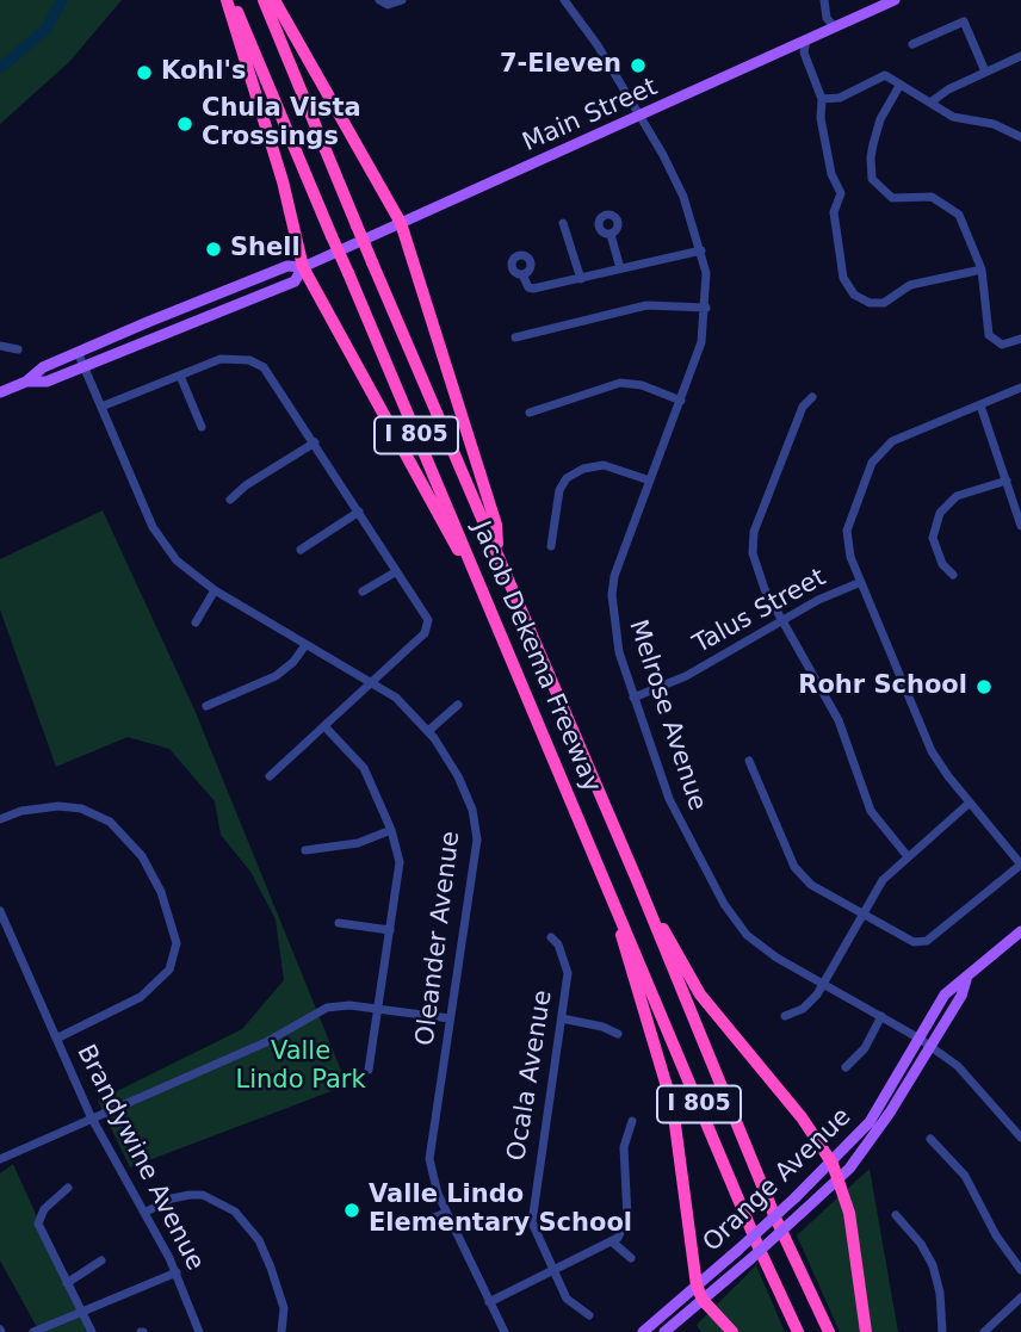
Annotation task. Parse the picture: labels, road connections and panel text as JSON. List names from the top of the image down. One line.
{"streets":{"highway":["I 805","Jacob Dekema Freeway"],"main road":["Main Street","Orange Avenue"],"street":["Talus Street","Melrose Avenue","Oleander Avenue","Ocala Avenue","Brandywine Avenue"]},"crossings":[["Main Street","Melrose Avenue"],["Main Street","Oleander Avenue"],["Talus Street","Melrose Avenue"],["Melrose Avenue","Orange Avenue"]],"parks":["Valle Lindo Park"],"places":["7-Eleven","Kohl's","Chula Vista Crossings","Shell","Rohr School","Valle Lindo Elementary School"]}
